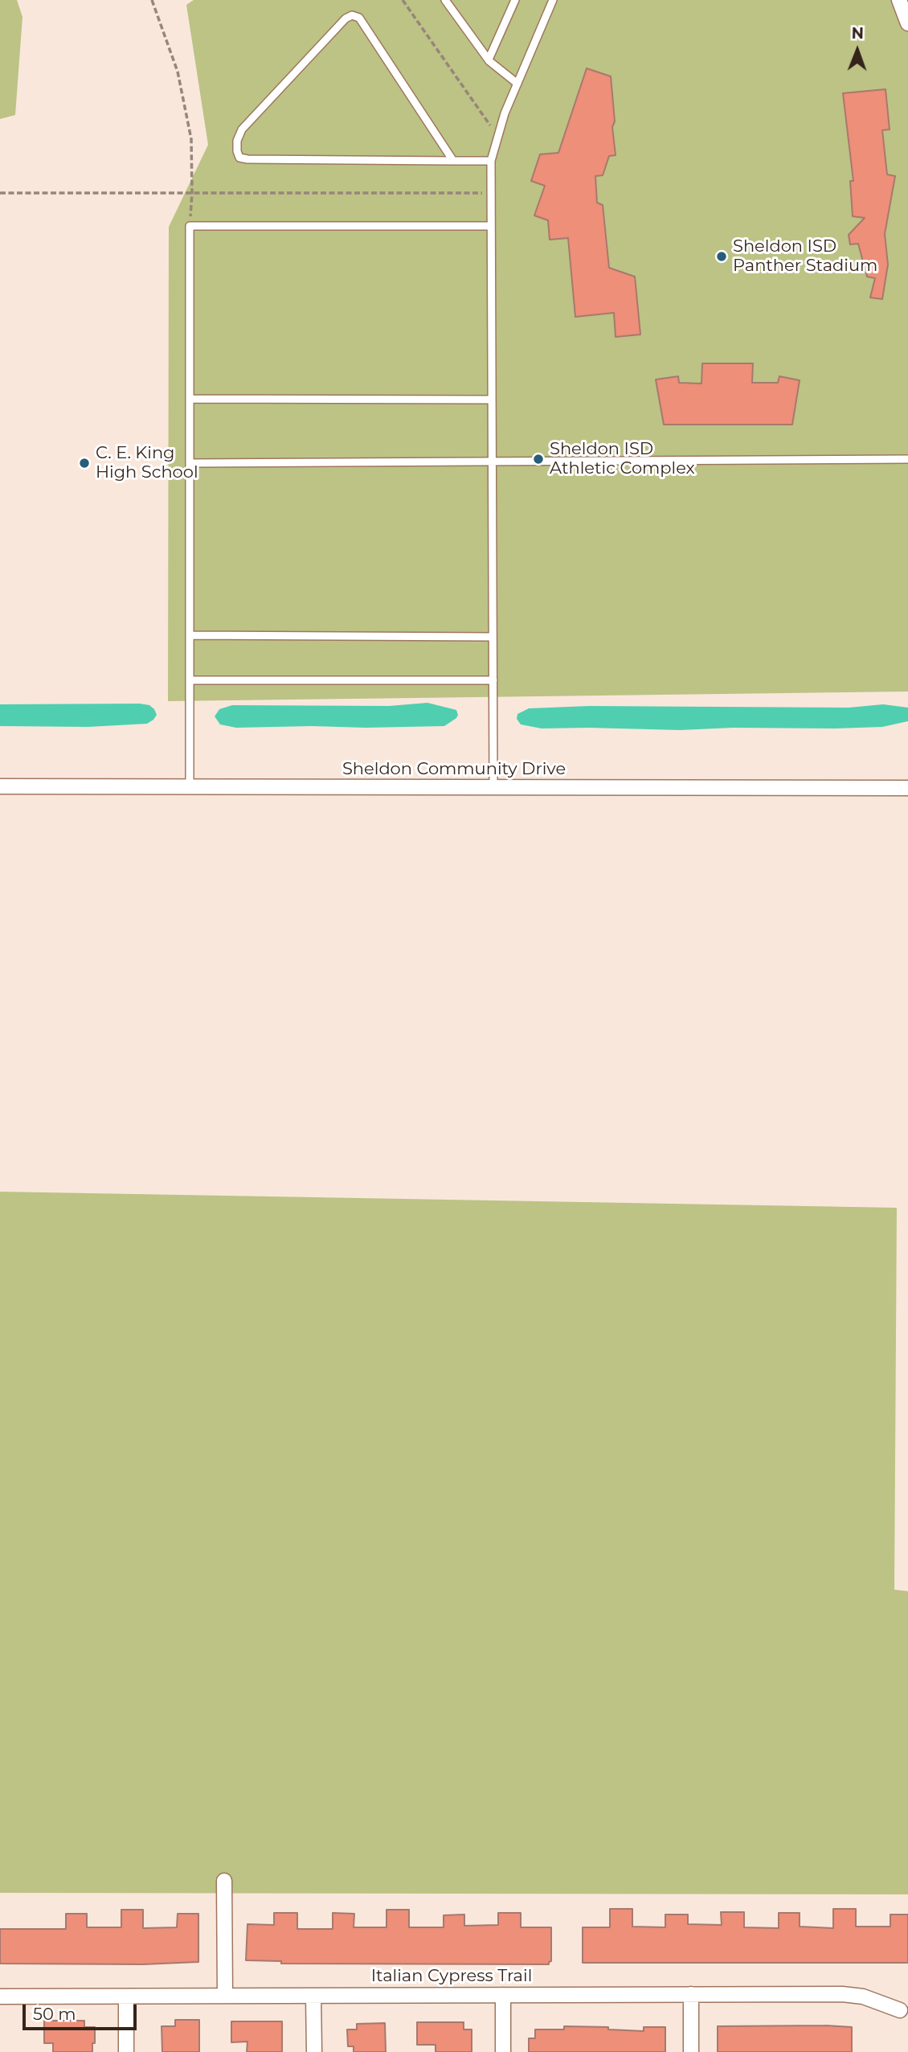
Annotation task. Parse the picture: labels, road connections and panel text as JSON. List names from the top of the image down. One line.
{"streets":{"street":["Sheldon Community Drive","Italian Cypress Trail"]},"places":["Sheldon ISD Panther Stadium","Sheldon ISD Athletic Complex","C. E. King High School"],"scale_bar":"50 m","north":"top"}
